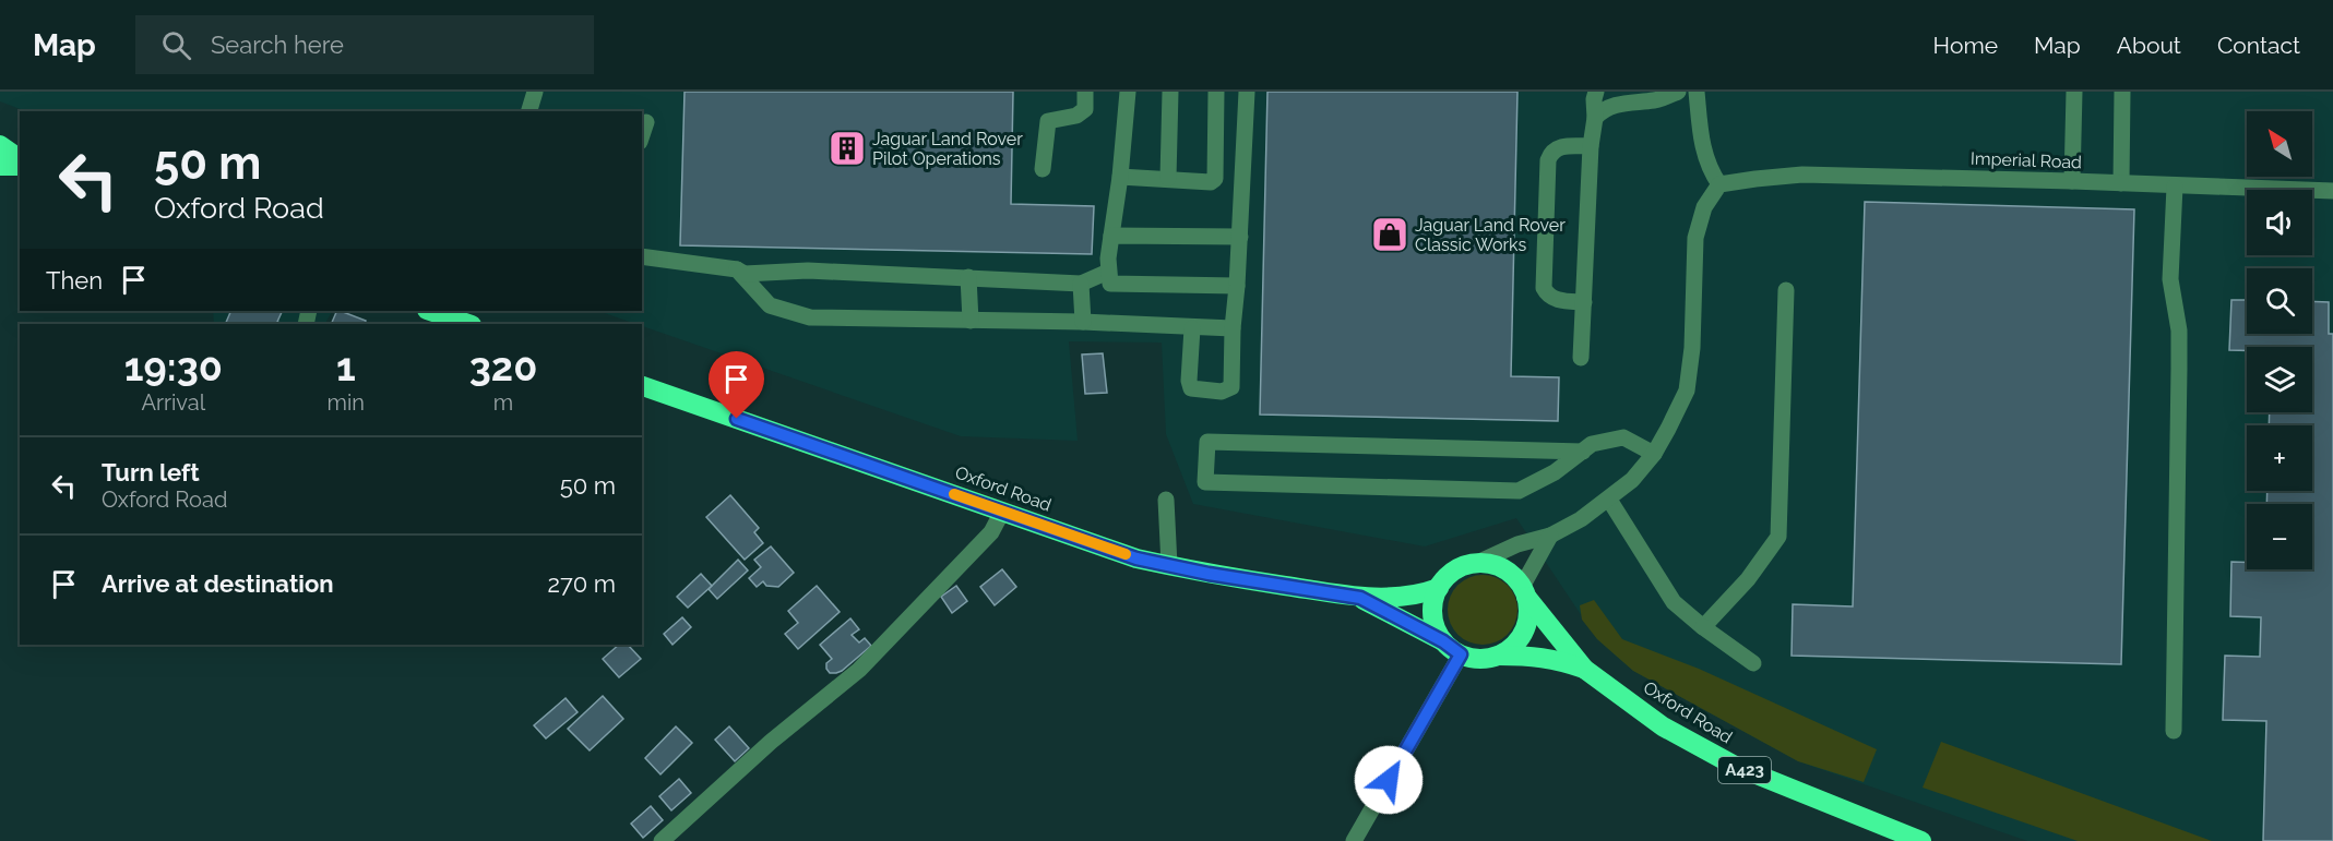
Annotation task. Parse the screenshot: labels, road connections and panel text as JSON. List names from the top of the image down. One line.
{"streets":{"highway":["Oxford Road","A423"],"street":["Imperial Road"]},"places":{"building":["Jaguar Land Rover Pilot Operations"],"shop":["Jaguar Land Rover Classic Works"]},"north":"top left","page":{"header":"Map","search":"Search here","nav":["Home","Map","About","Contact"],"map_buttons":["+","−"],"turn":["50 m","Oxford Road"],"then":"Then","eta":["19:30","Arrival","1","min","320","m"],"list":[{"name":"Turn left","note":"Oxford Road","value":"50 m"},{"name":"Arrive at destination","value":"270 m"}]}}
